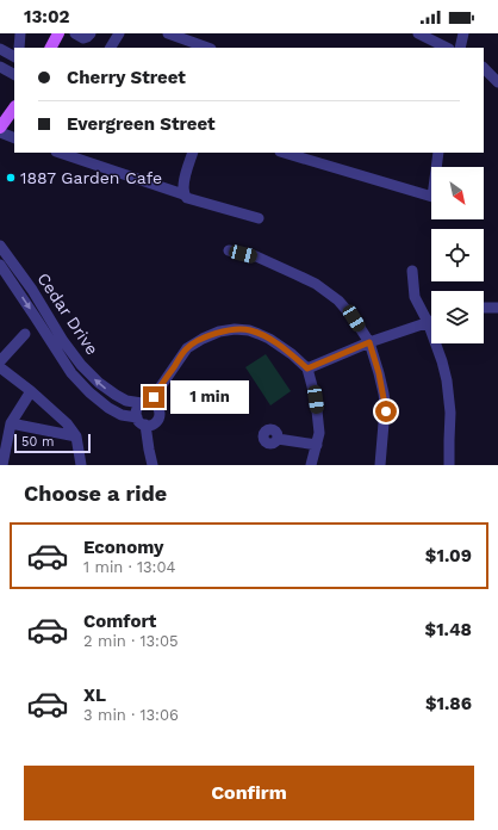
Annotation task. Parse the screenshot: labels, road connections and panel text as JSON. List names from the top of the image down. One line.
{"streets":{"street":["Cedar Drive"]},"places":["1887 Garden Cafe"],"scale_bar":"50 m","north":"bottom right","page":{"status":"13:02","banner":["Cherry Street","Evergreen Street"],"bubble":"1 min","scale":"50 m","heading":"Choose a ride","list":[{"name":"Economy","note":"1 min · 13:04","value":"$1.09"},{"name":"Comfort","note":"2 min · 13:05","value":"$1.48"},{"name":"XL","note":"3 min · 13:06","value":"$1.86"}],"buttons":"Confirm"}}
